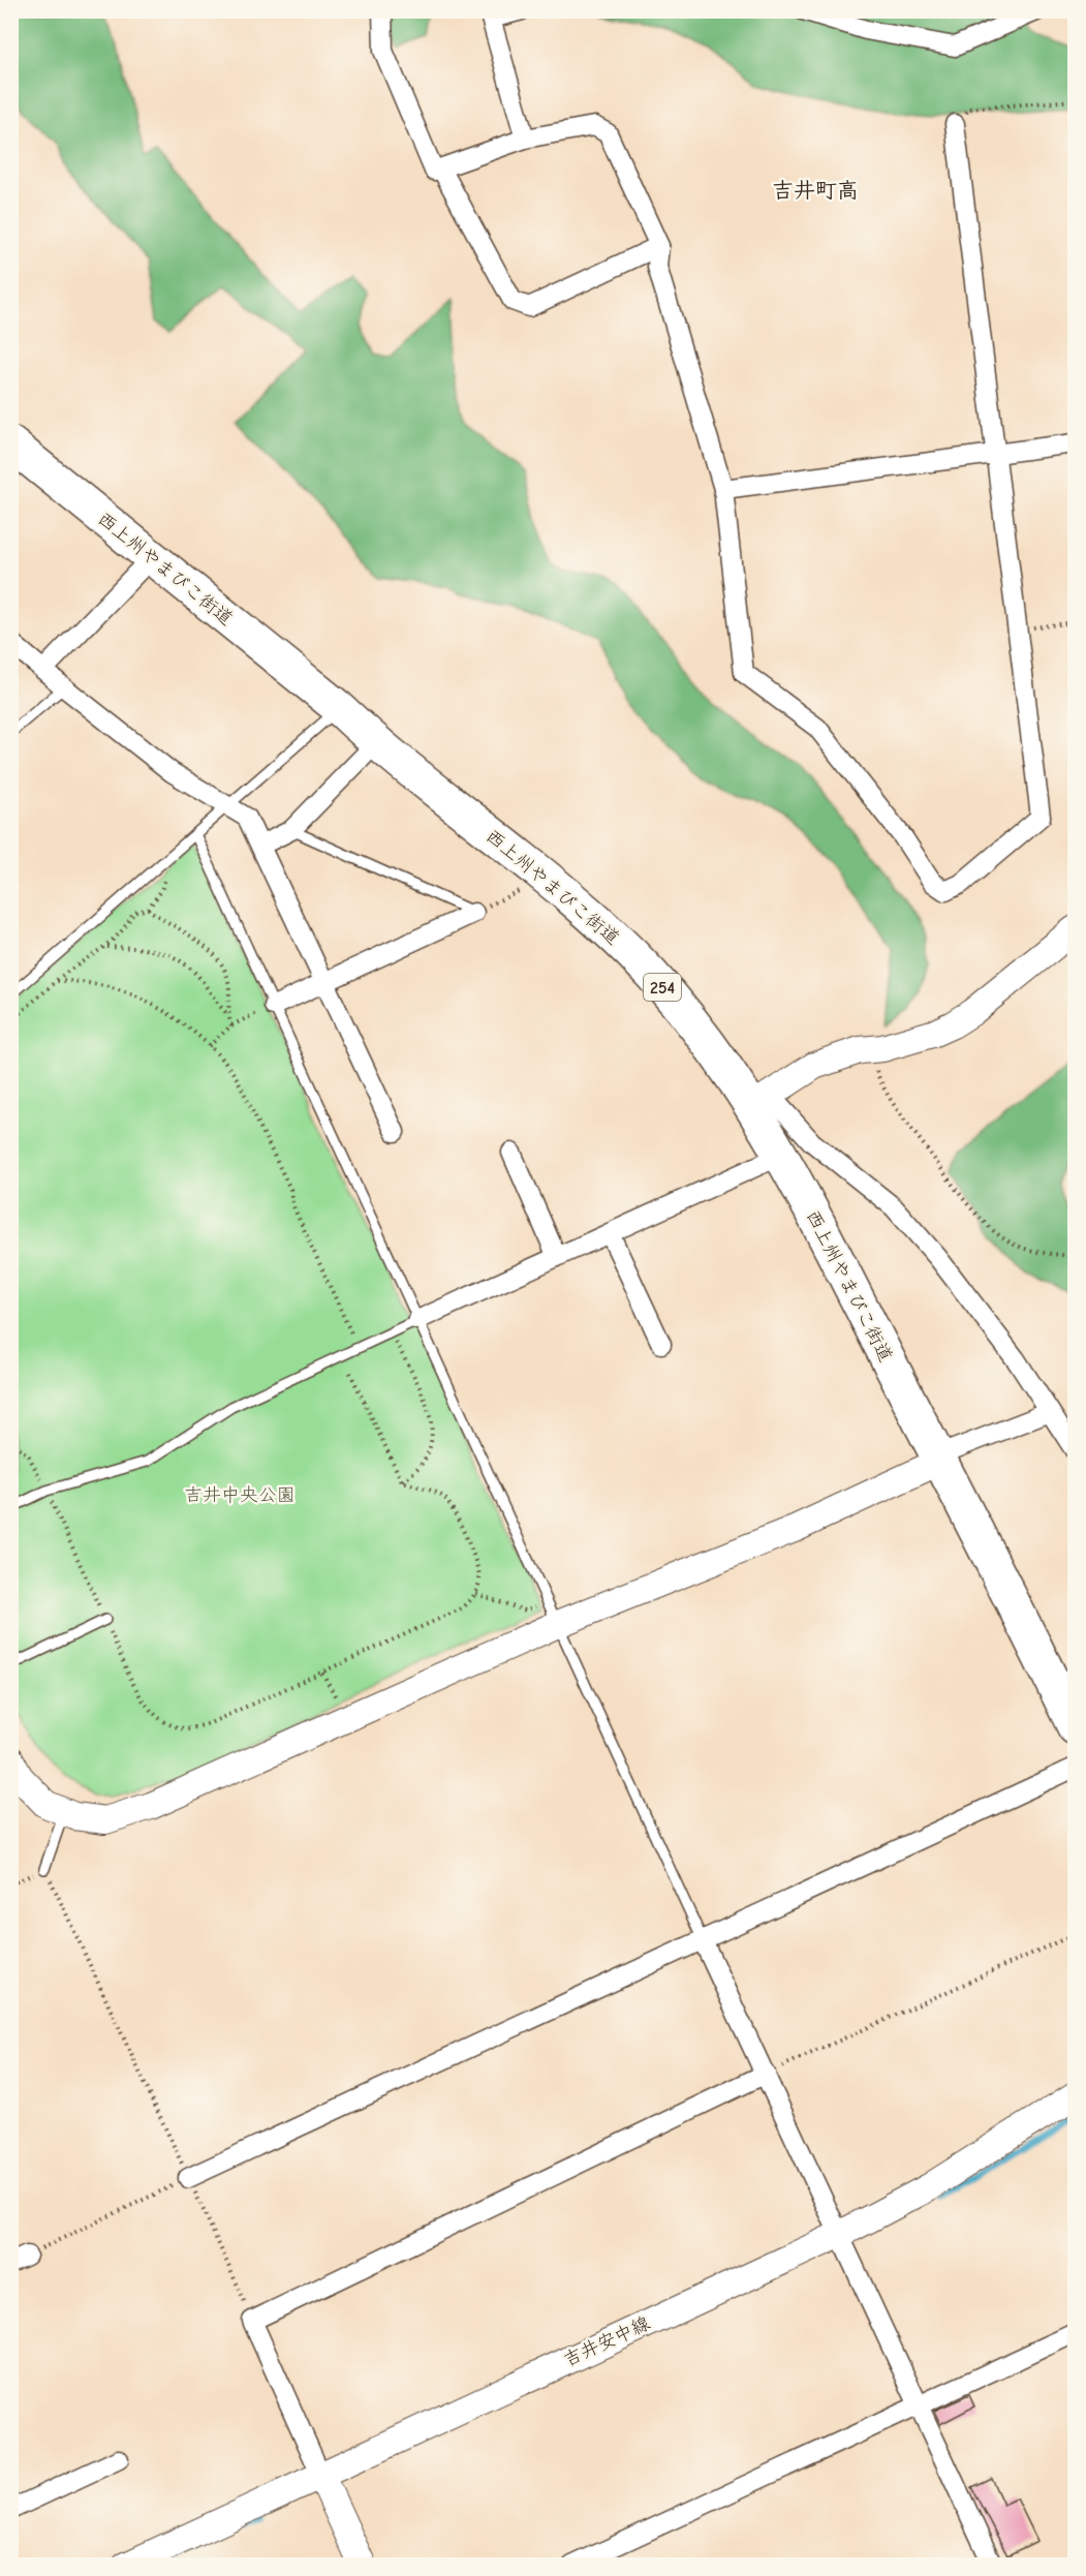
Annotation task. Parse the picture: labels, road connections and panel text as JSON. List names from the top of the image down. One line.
{"streets":{"highway":["西上州やまびこ街道","254"],"street":["吉井安中線"]},"districts":["吉井町高"],"parks":["吉井中央公園"]}
